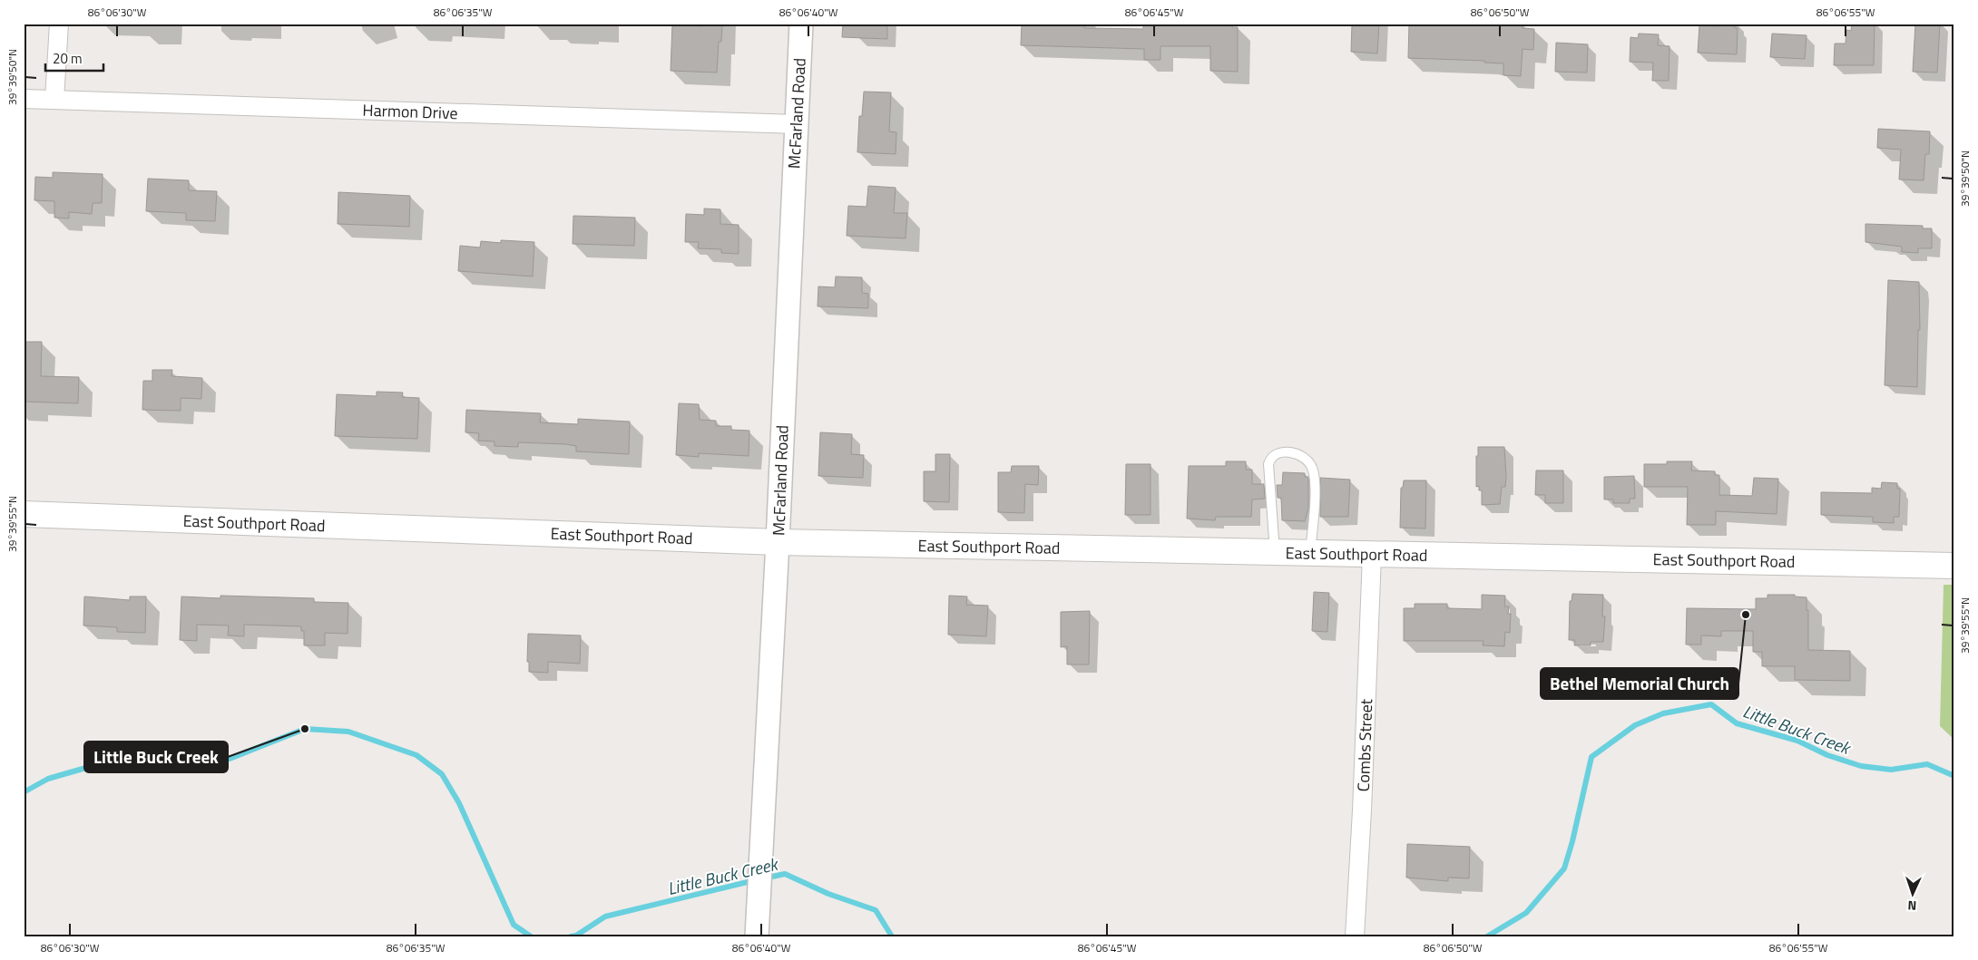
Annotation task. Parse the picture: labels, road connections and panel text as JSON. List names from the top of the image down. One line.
{"streets":{"main road":["East Southport Road"],"street":["Harmon Drive","McFarland Road","Combs Street"]},"crossings":[["Harmon Drive","McFarland Road"],["McFarland Road","East Southport Road"],["East Southport Road","Combs Street"]],"water":["Little Buck Creek"],"places":["Bethel Memorial Church","Little Buck Creek"],"scale_bar":"20 m","north":"bottom","coordinates":["86°06'30\"W","86°06'35\"W","86°06'40\"W","86°06'45\"W","86°06'50\"W","86°06'55\"W","39°39'50\"N","39°39'55\"N"]}
